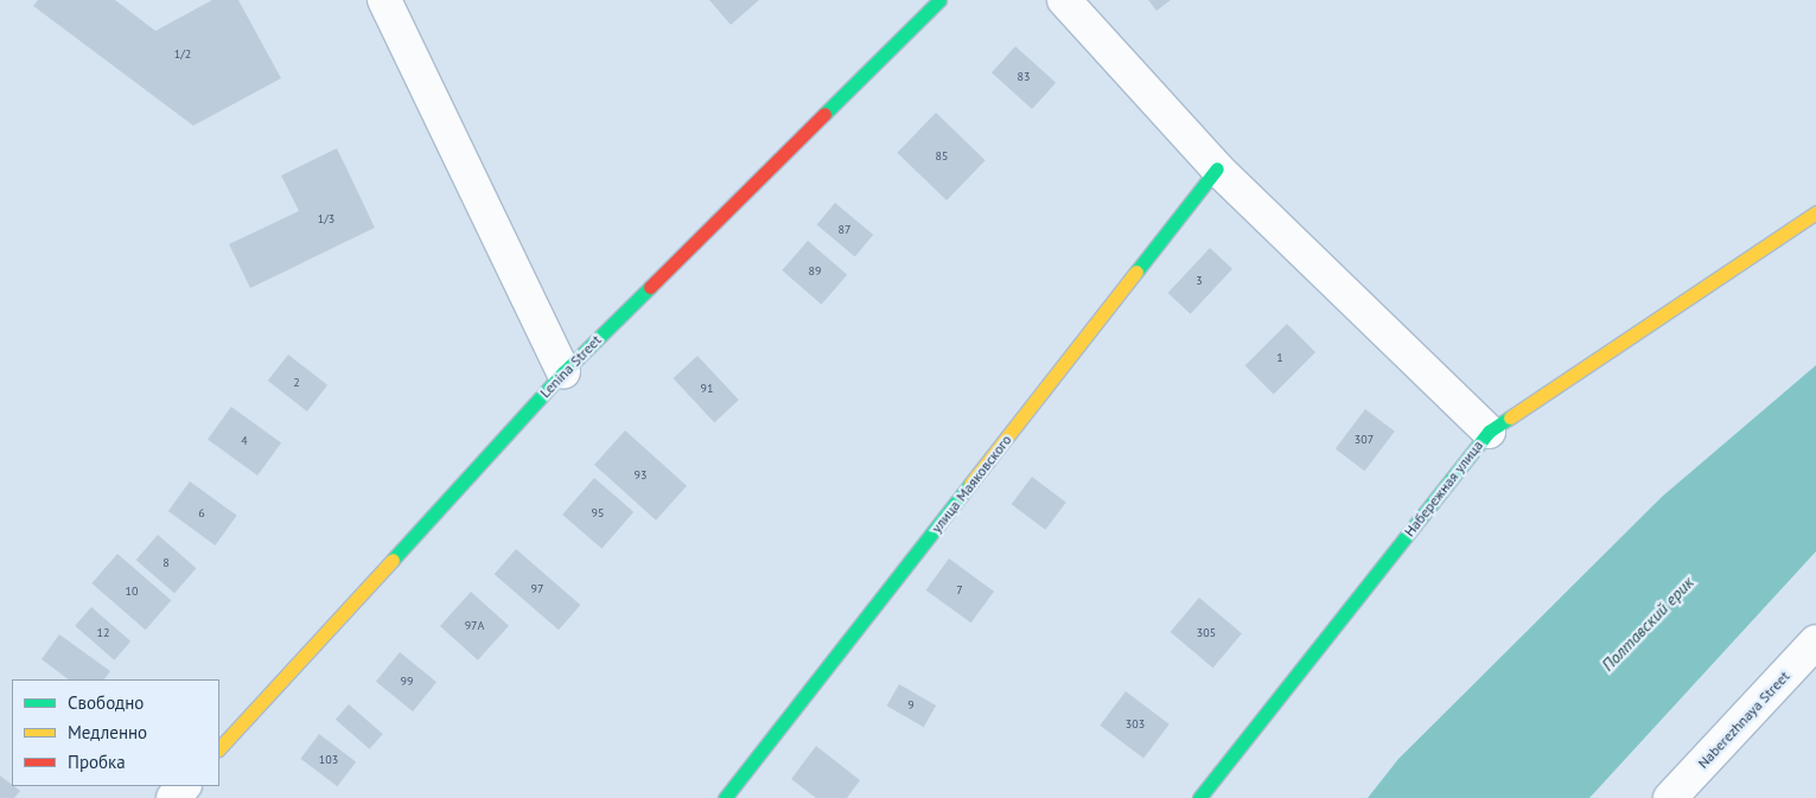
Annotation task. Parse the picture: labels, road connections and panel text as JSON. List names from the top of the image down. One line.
{"streets":{"street":["Lenina Street","улица Маяковского","Набережная улица","Naberezhnaya Street"]},"water":["Полтавский ерик"],"house_numbers":["1/2","83","85","1/3","87","89","3","1","2","91","307","4","93","6","95","8","97","7","10","97А","12","305","99","9","303","103"],"legend":["Свободно","Медленно","Пробка"]}
